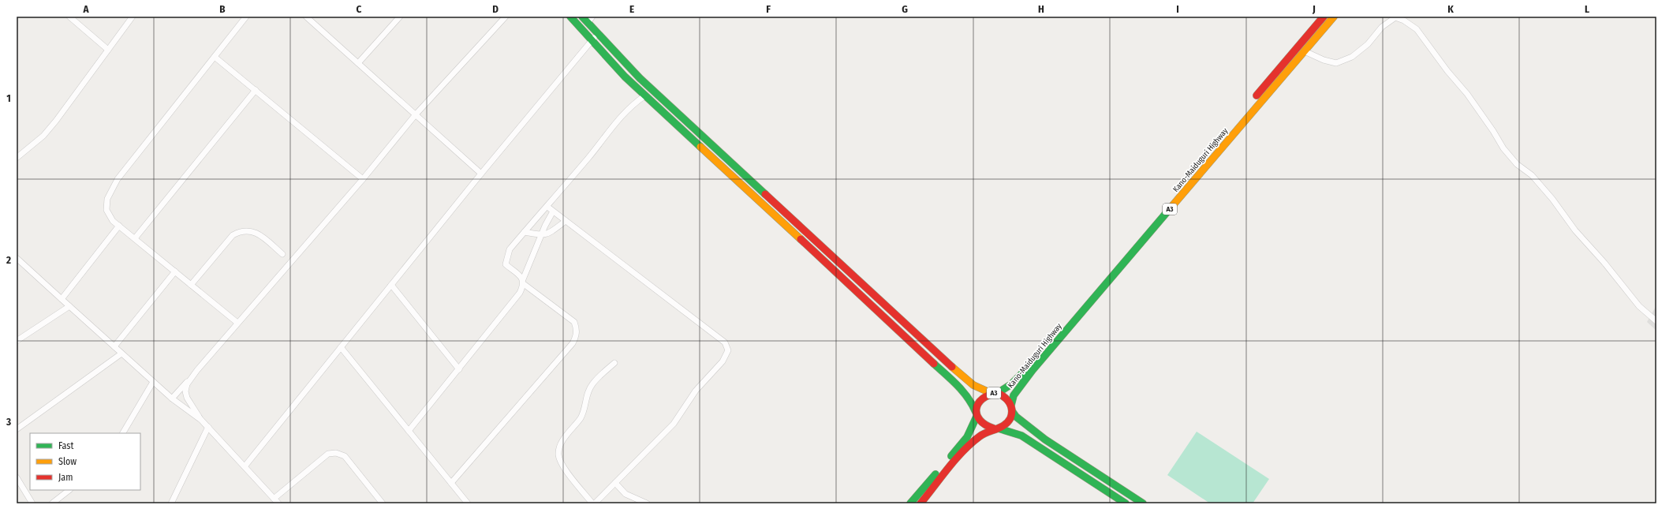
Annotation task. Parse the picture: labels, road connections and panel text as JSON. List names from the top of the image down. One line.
{"streets":{"main road":["Kano-Maiduguri Highway","A3"]},"crossings":[["Kano-Maiduguri Highway","A3"]],"legend":["Fast","Slow","Jam"],"grid":{"columns":["A","B","C","D","E","F","G","H","I","J","K","L"],"rows":["1","2","3"]}}
